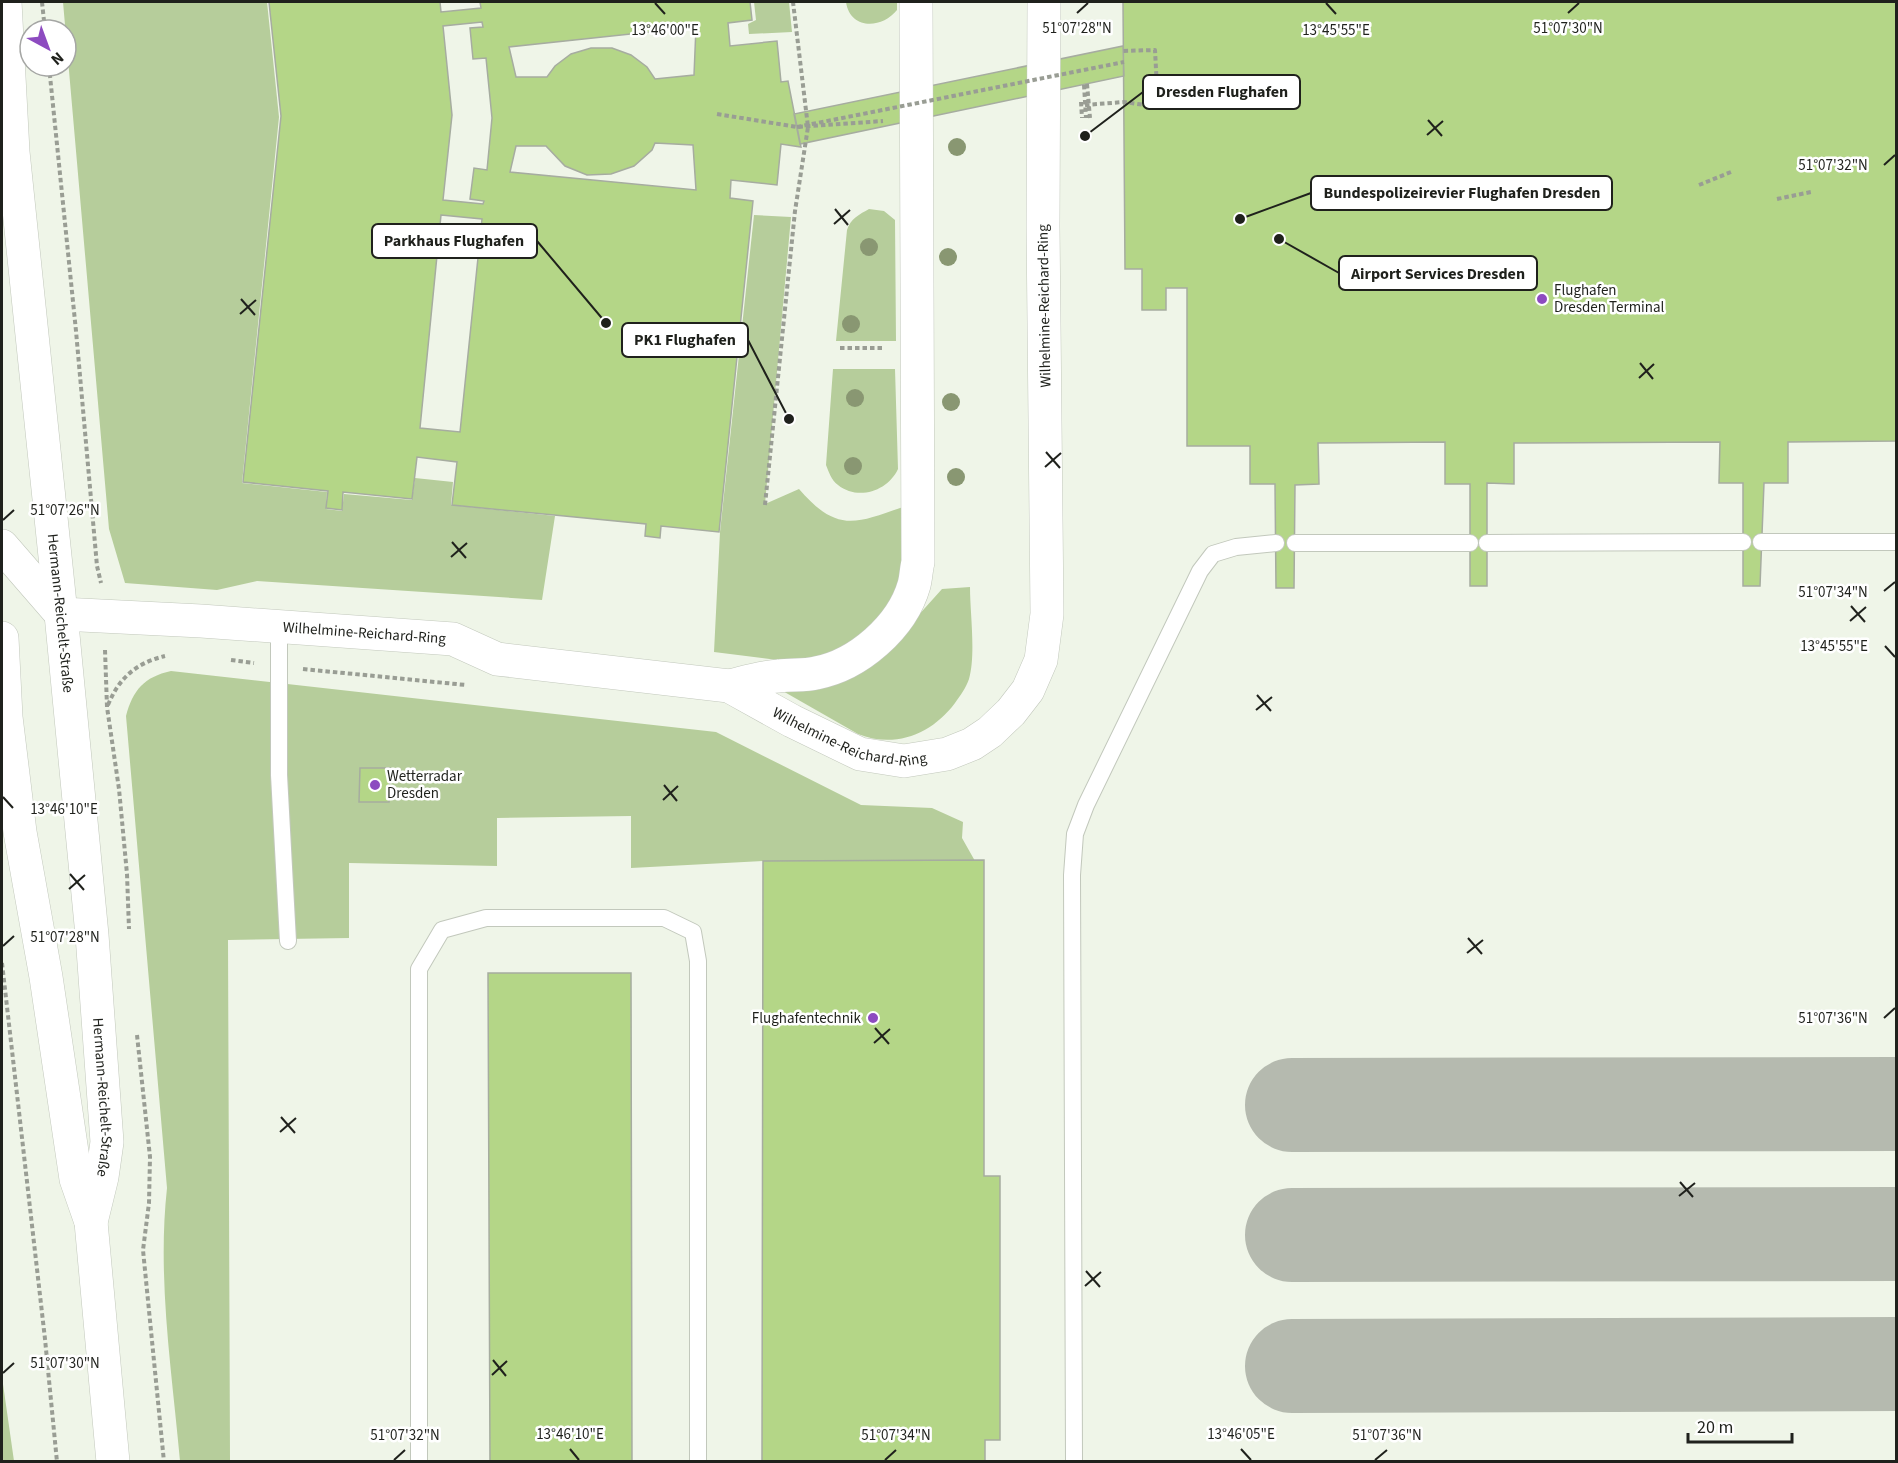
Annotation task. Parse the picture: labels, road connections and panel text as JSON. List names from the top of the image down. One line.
{"streets":{"street":["Wilhelmine-Reichard-Ring","Hermann-Reichelt-Straße"]},"crossings":[["Wilhelmine-Reichard-Ring","Hermann-Reichelt-Straße"]],"places":["Dresden Flughafen","Bundespolizeirevier Flughafen Dresden","Airport Services Dresden","Flughafen Dresden Terminal","Parkhaus Flughafen","PK1 Flughafen","Wetterradar Dresden","Flughafentechnik"],"scale_bar":"20 m","north":"bottom right","coordinates":["51°07'28\"N","51°07'30\"N","13°46'00\"E","13°45'55\"E","51°07'32\"N","51°07'26\"N","51°07'34\"N","13°46'10\"E","51°07'36\"N","13°46'05\"E"]}
